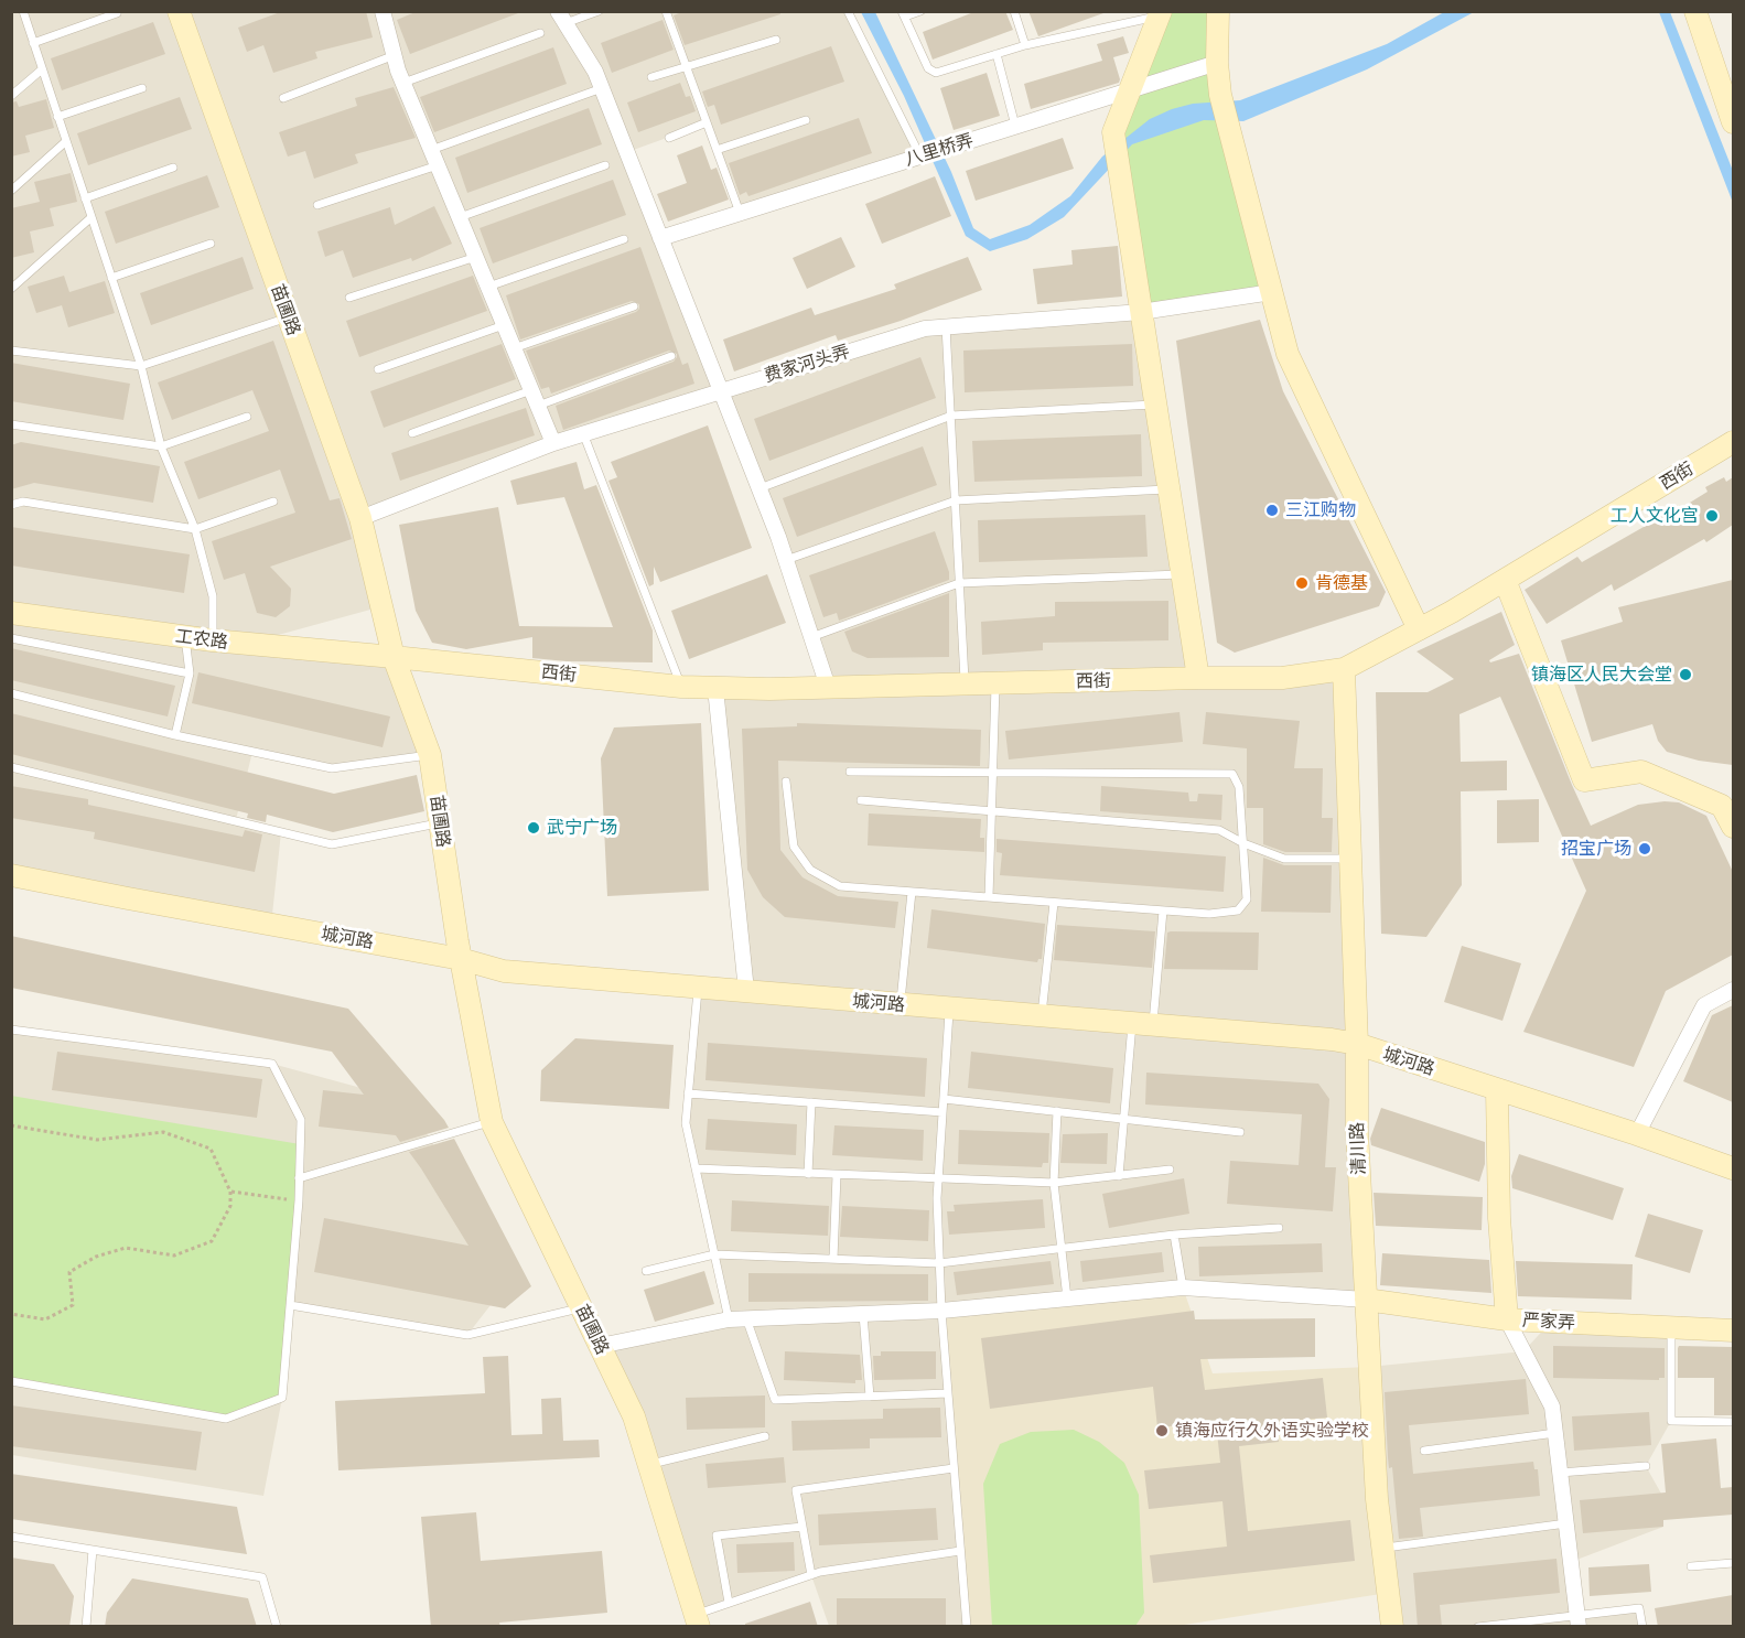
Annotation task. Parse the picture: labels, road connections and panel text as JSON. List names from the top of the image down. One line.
{"streets":{"street":["八里桥弄","苗圃路","费家河头弄","西街","工农路","城河路","清川路","严家弄"]},"crossings":[["苗圃路","费家河头弄"],["苗圃路","西街"],["苗圃路","工农路"],["苗圃路","城河路"],["西街","工农路"],["西街","清川路"],["城河路","清川路"],["清川路","严家弄"]],"places":["三江购物","工人文化宫","肯德基","镇海区人民大会堂","武宁广场","招宝广场","镇海应行久外语实验学校"]}
